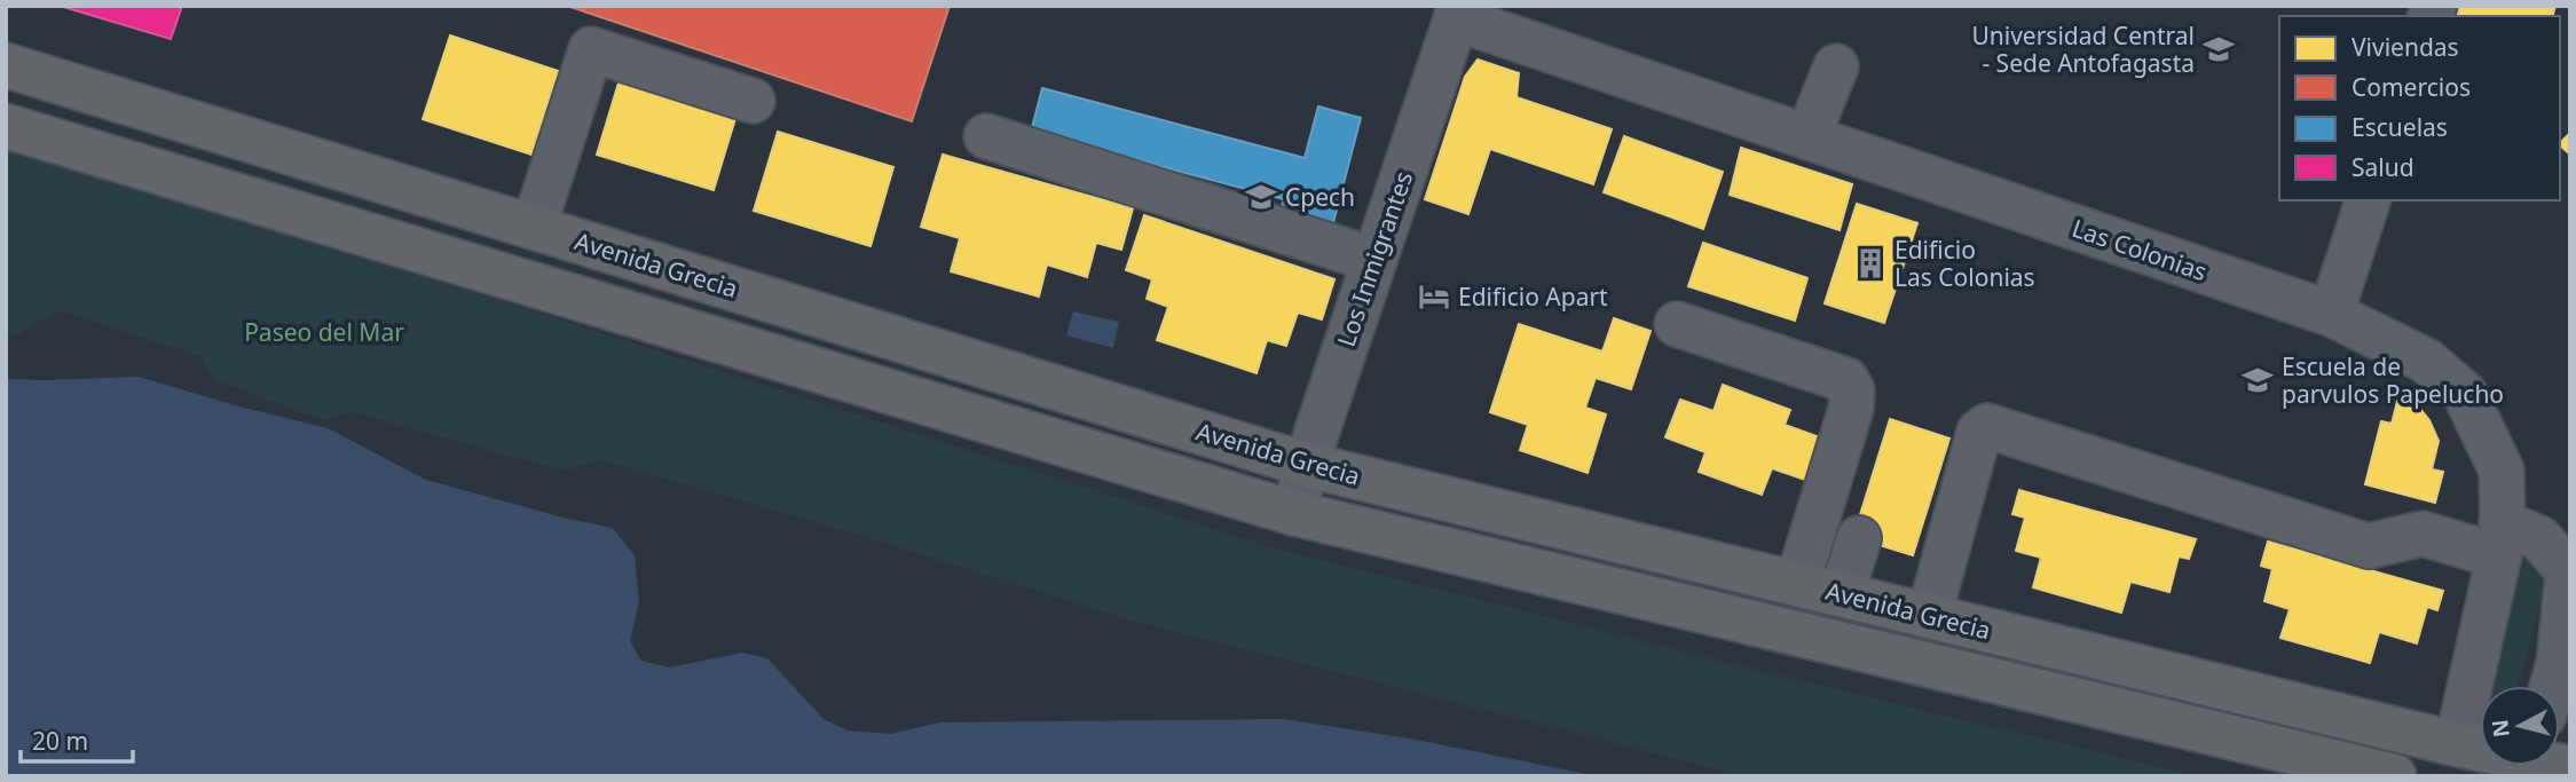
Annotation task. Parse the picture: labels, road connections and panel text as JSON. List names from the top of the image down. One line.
{"streets":{"highway":["Avenida Grecia"],"street":["Las Colonias","Los Inmigrantes"]},"crossings":[["Las Colonias","Los Inmigrantes"],["Las Colonias","Avenida Grecia"],["Los Inmigrantes","Avenida Grecia"]],"parks":["Paseo del Mar"],"places":{"school or university":["Universidad Central - Sede Antofagasta","Cpech","Escuela de parvulos Papelucho"],"building":["Edificio Las Colonias"],"hotel":["Edificio Apart"]},"legend":["Viviendas","Comercios","Escuelas","Salud"],"scale_bar":"20 m","north":"left"}
